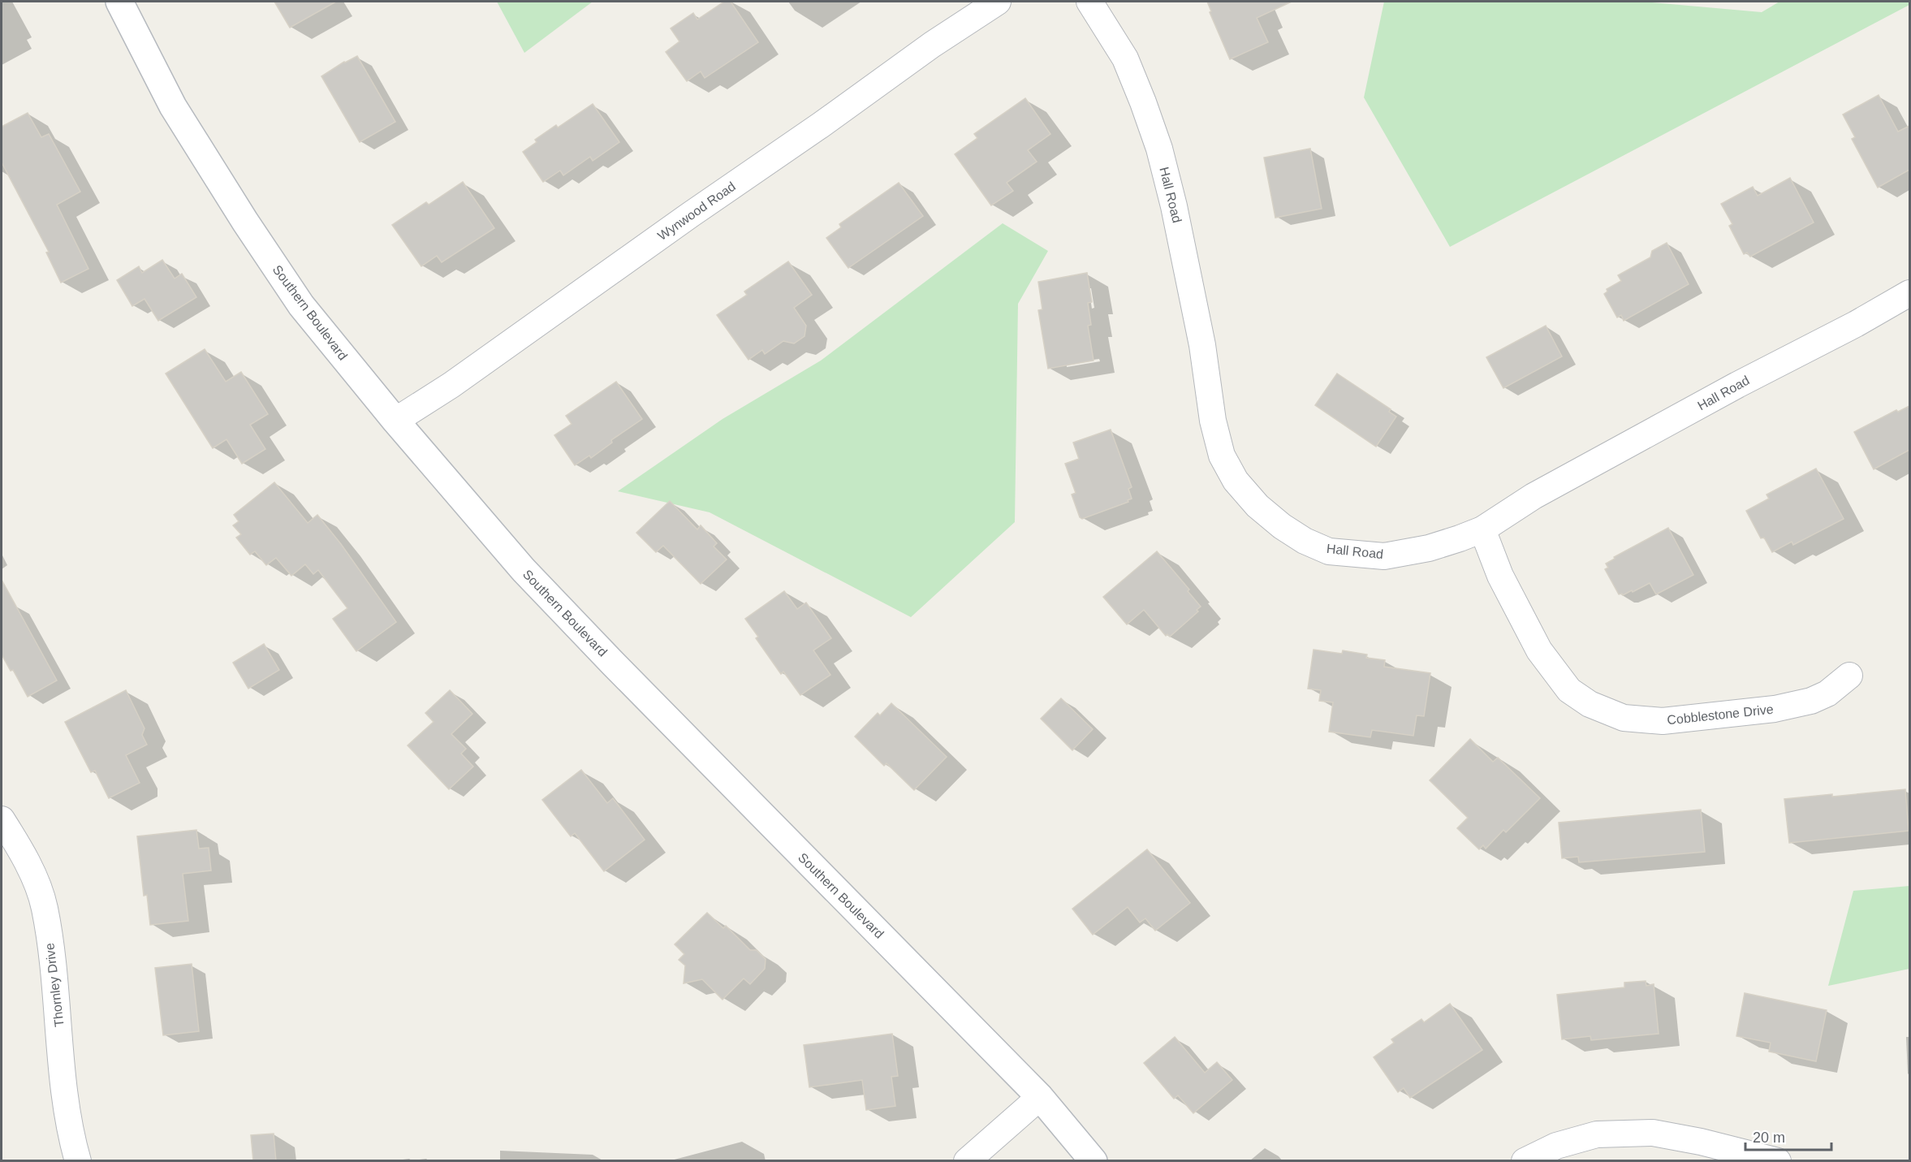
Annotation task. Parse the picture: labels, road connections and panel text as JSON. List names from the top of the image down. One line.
{"streets":{"main road":["Southern Boulevard"],"street":["Hall Road","Wynwood Road","Cobblestone Drive","Thornley Drive"]},"crossings":[["Hall Road","Cobblestone Drive"],["Wynwood Road","Southern Boulevard"]],"scale_bar":"20 m"}
